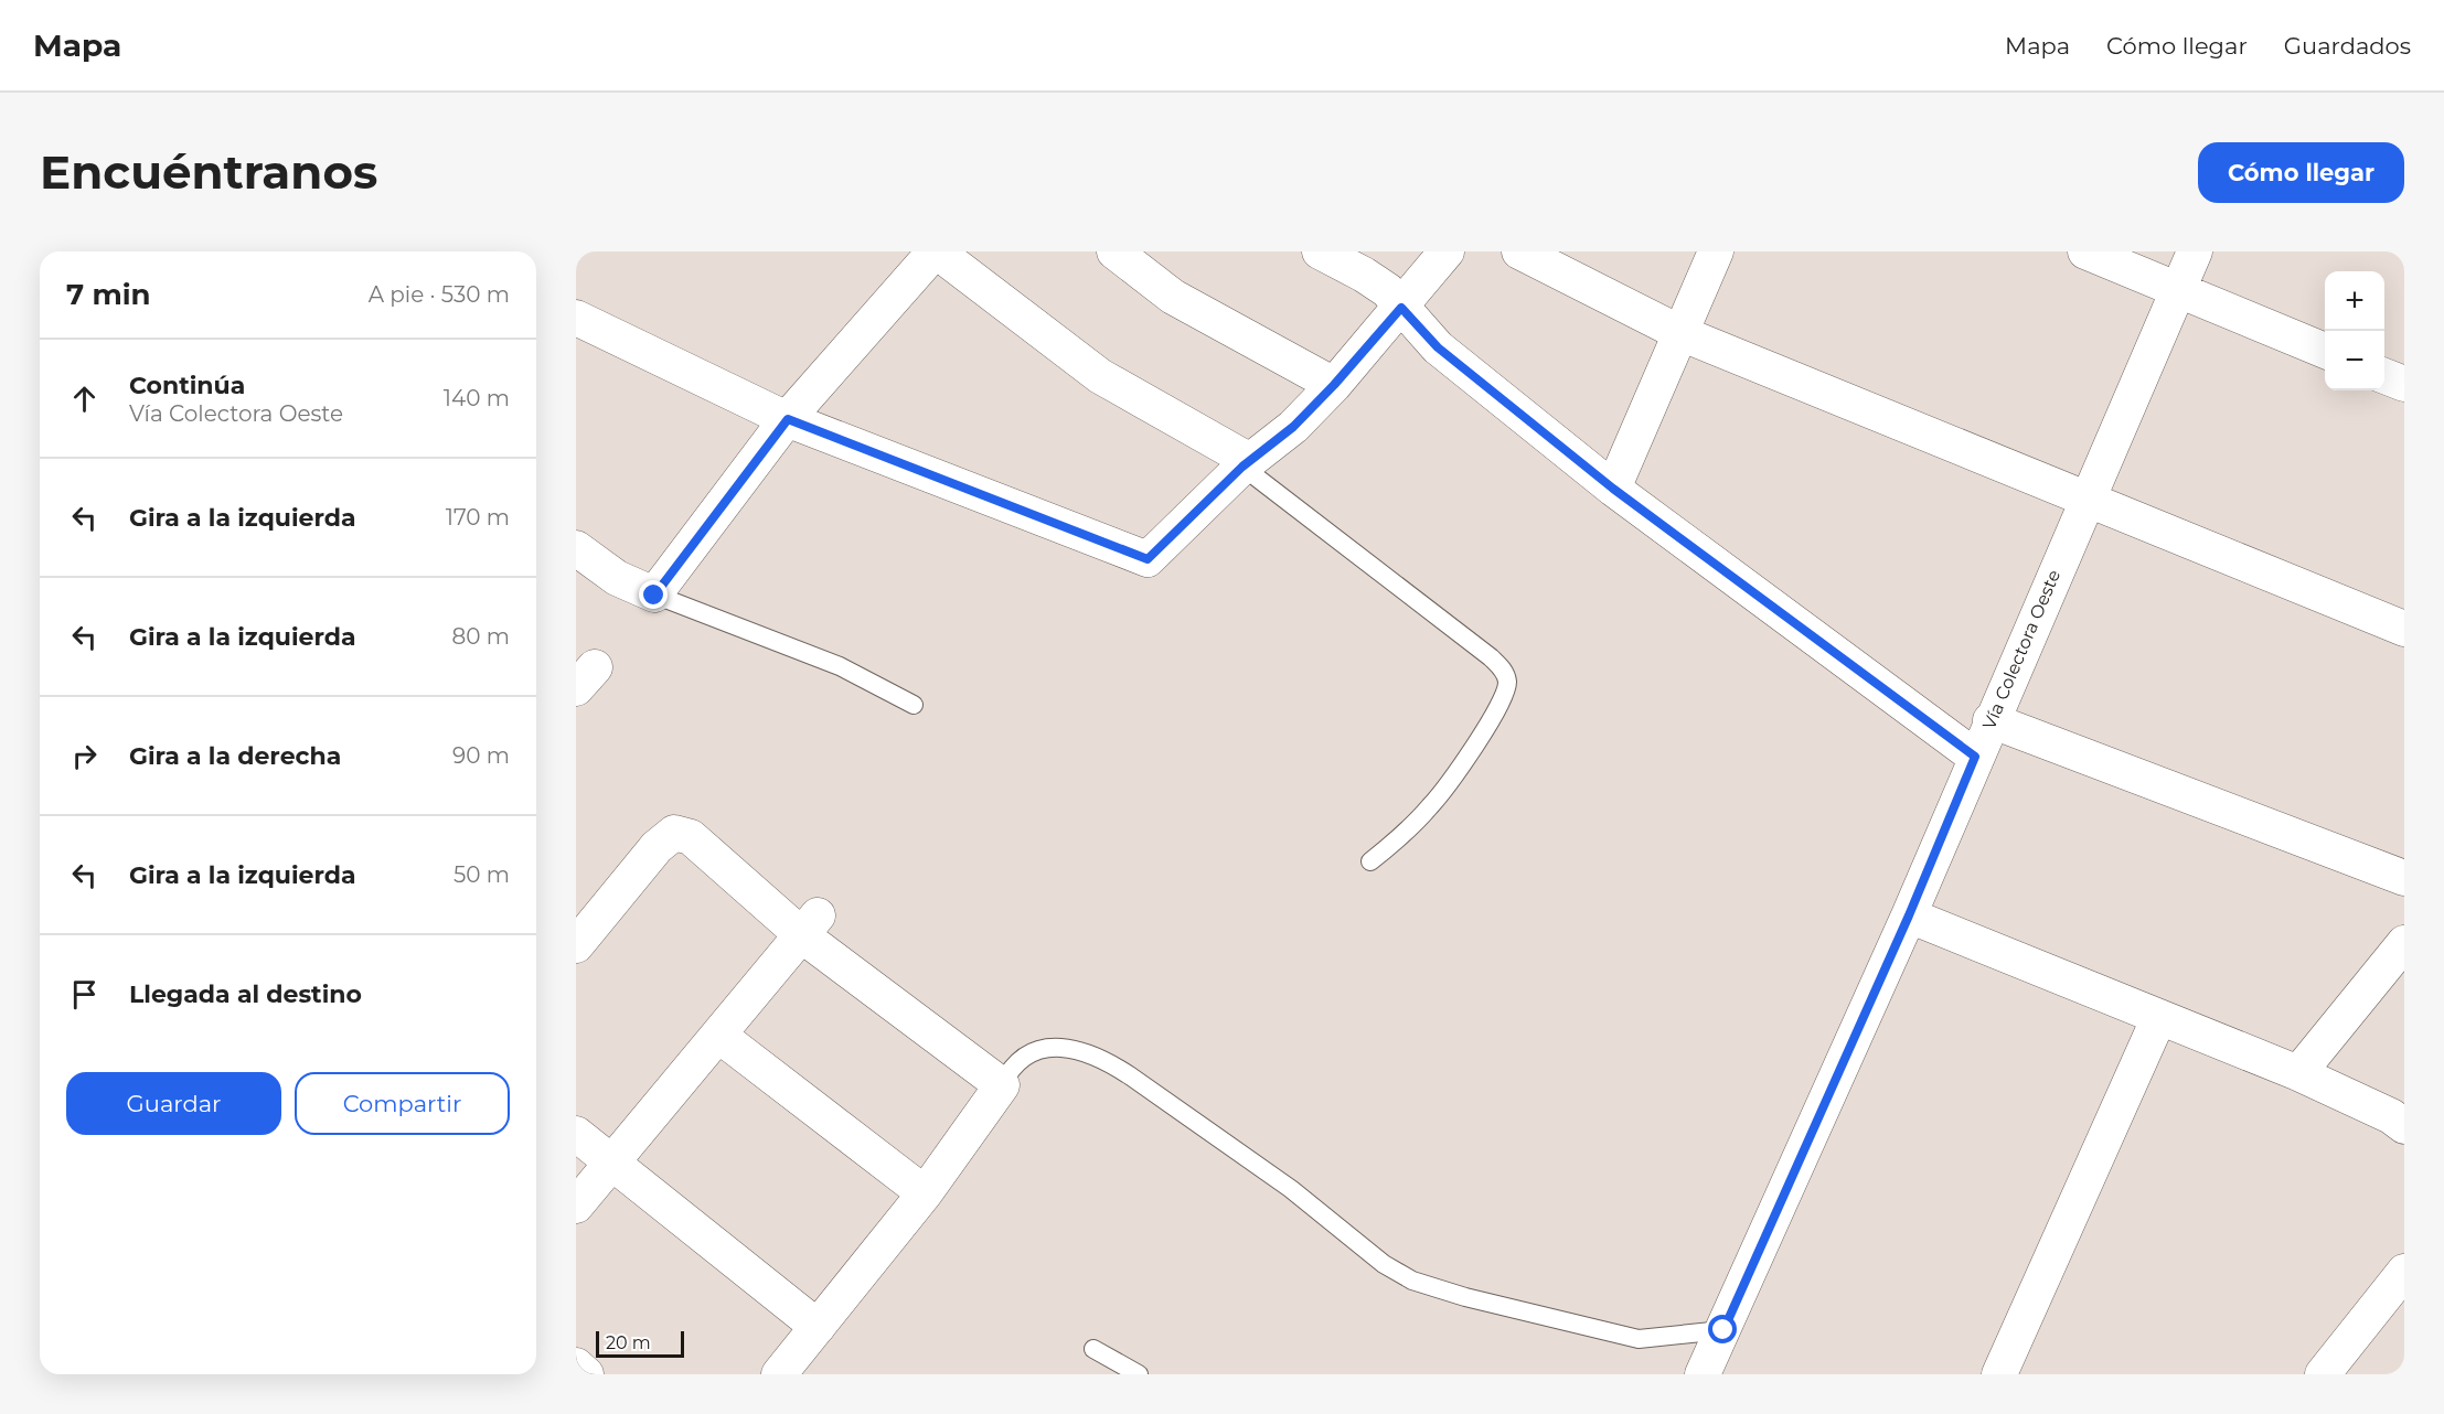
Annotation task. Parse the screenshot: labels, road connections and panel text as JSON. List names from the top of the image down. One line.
{"streets":{"street":["Vía Colectora Oeste"]},"scale_bar":"20 m","page":{"header":"Mapa","nav":["Mapa","Cómo llegar","Guardados"],"buttons":["Cómo llegar",["Guardar","Compartir"]],"title":"Encuéntranos","heading":["7 min","A pie · 530 m"],"map_buttons":["+","−"],"list":[["Continúa","Vía Colectora Oeste","140 m"],["Gira a la izquierda","170 m"],["Gira a la izquierda","80 m"],["Gira a la derecha","90 m"],["Gira a la izquierda","50 m"],"Llegada al destino"],"scale":"20 m"}}
